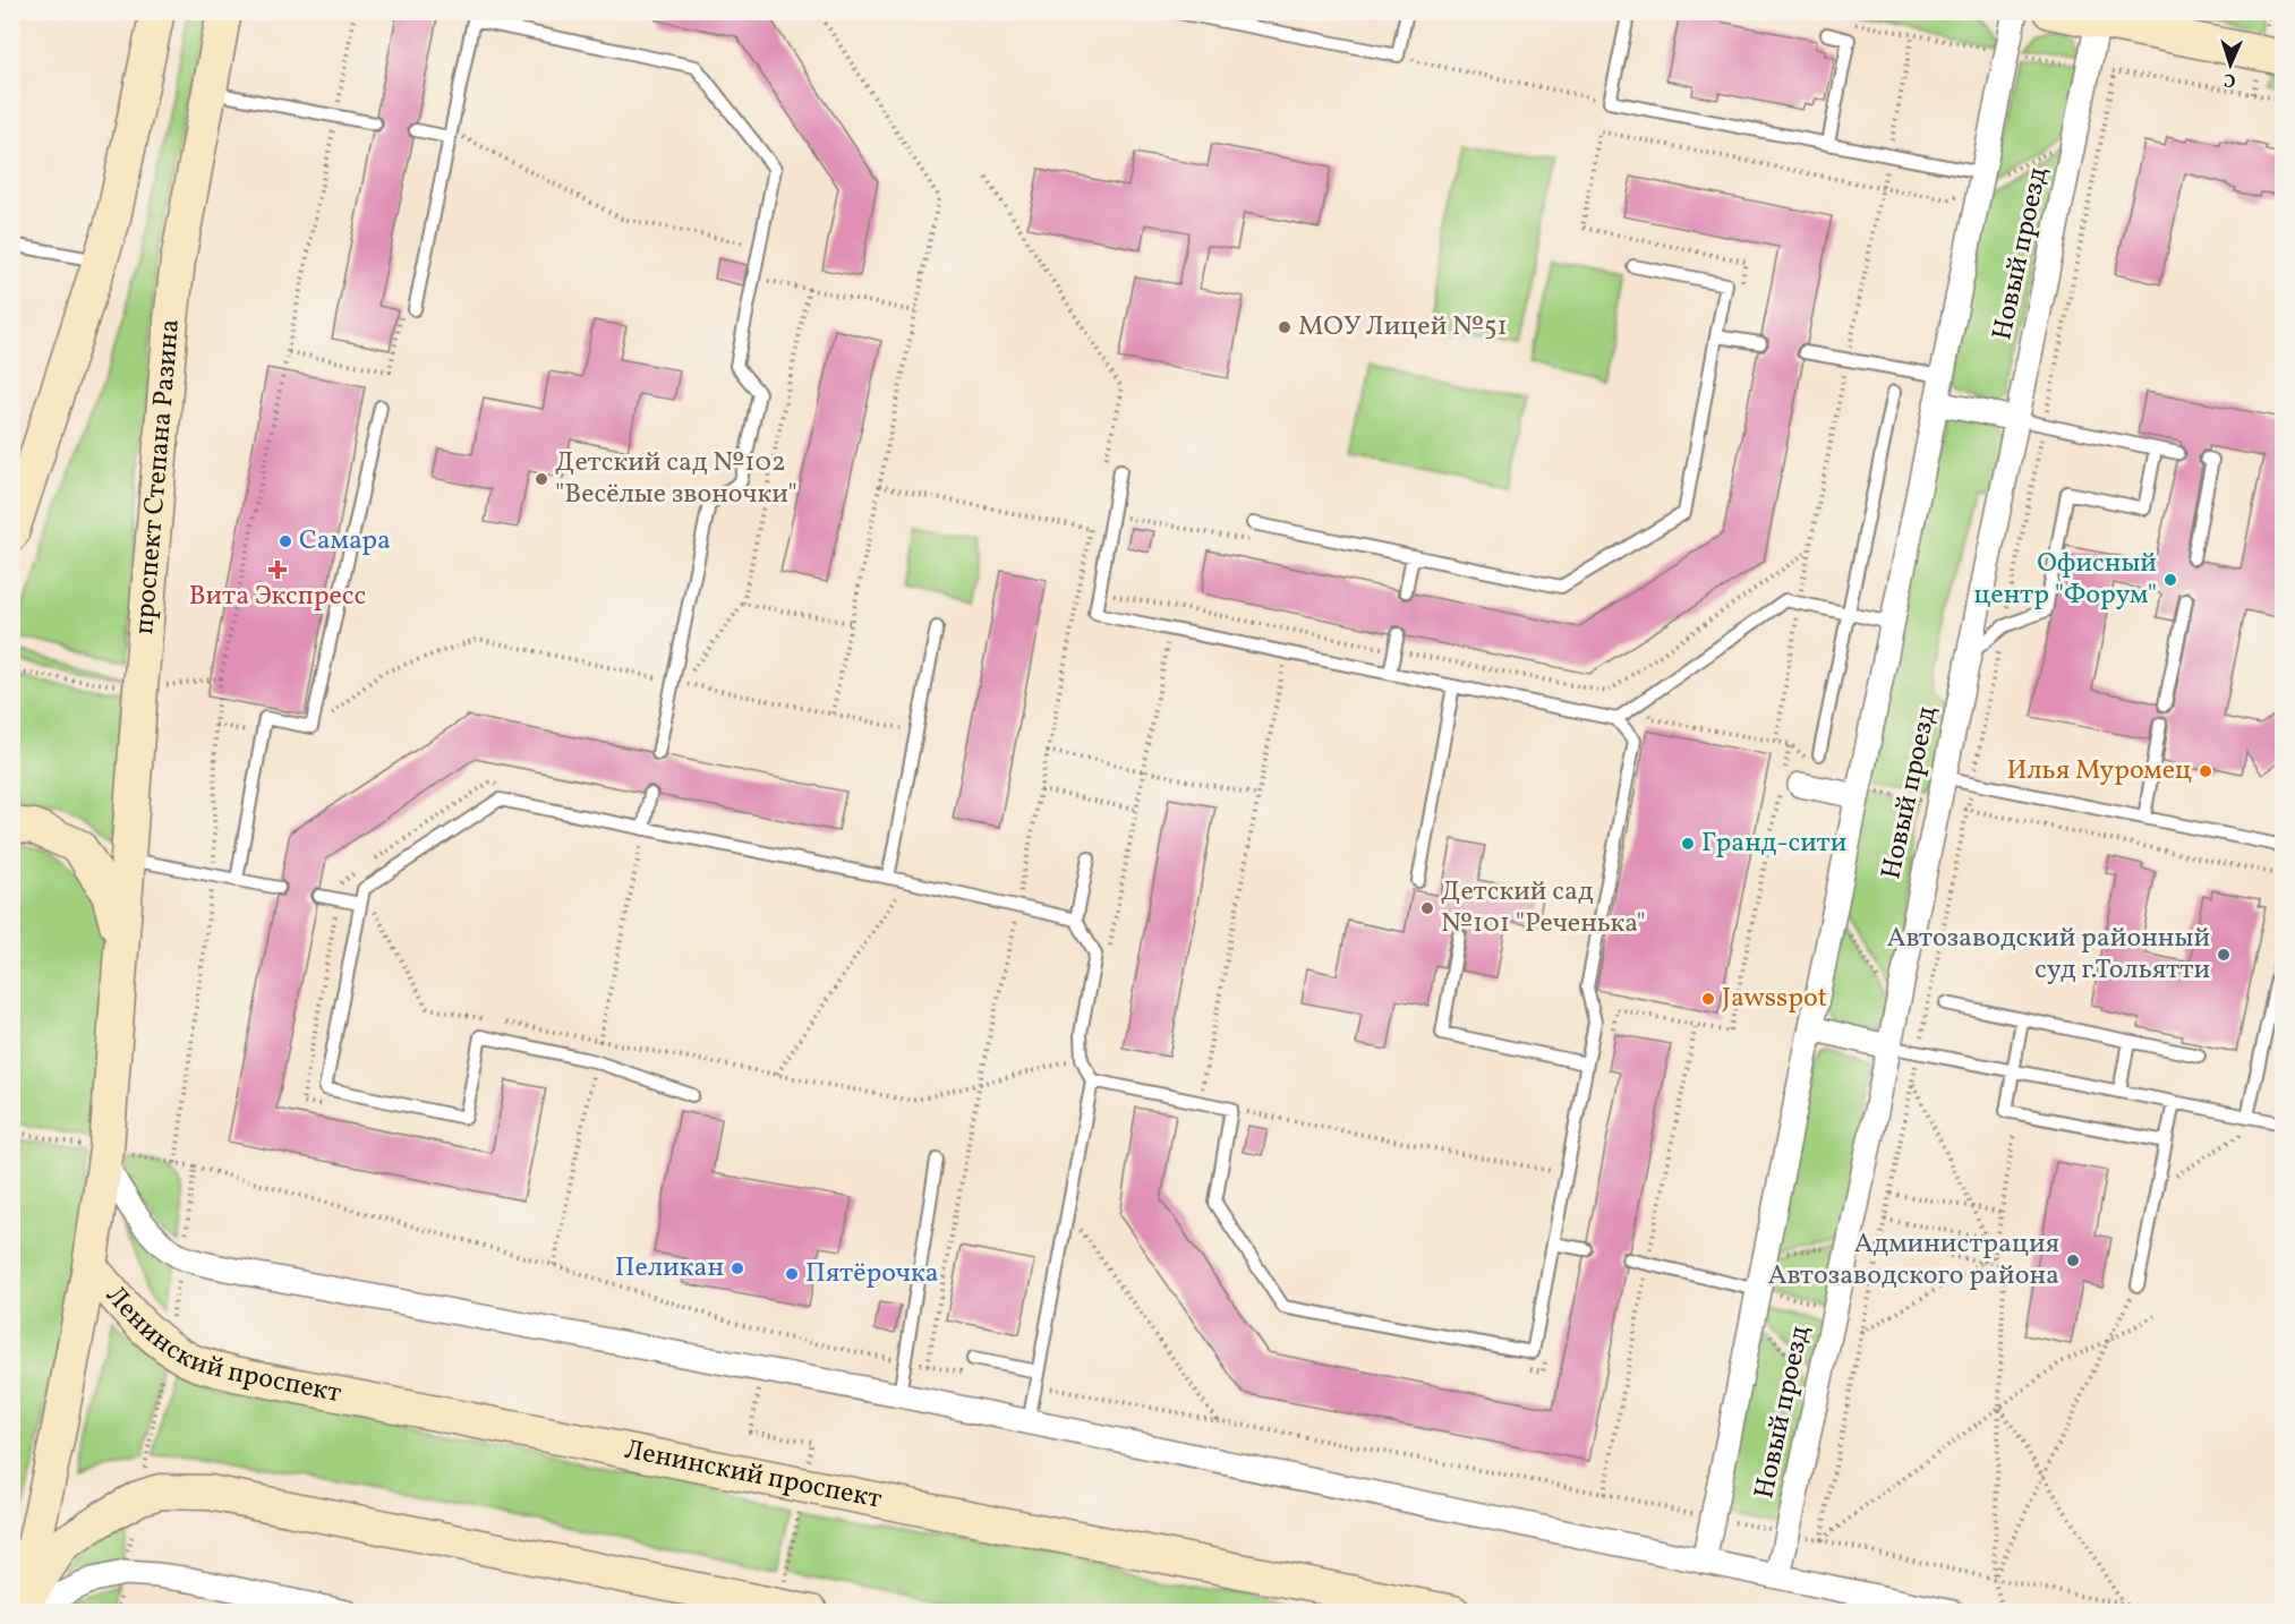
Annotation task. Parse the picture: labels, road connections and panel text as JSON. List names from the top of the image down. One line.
{"streets":{"main road":["проспект Степана Разина","Ленинский проспект"],"street":["Новый проезд"]},"crossings":[["проспект Степана Разина","Ленинский проспект"]],"places":{"other":["МОУ Лицей №51","Детский сад №102 \"Весёлые звоночки\"","Самара","Офисный центр \"Форум\"","Илья Муромец","Гранд-сити","Детский сад №101 \"Реченька\"","Автозаводский районный суд г.Тольятти","Jawsspot","Администрация Автозаводского района","Пеликан","Пятёрочка"],"health":["Вита Экспресс"]},"north":"bottom"}
